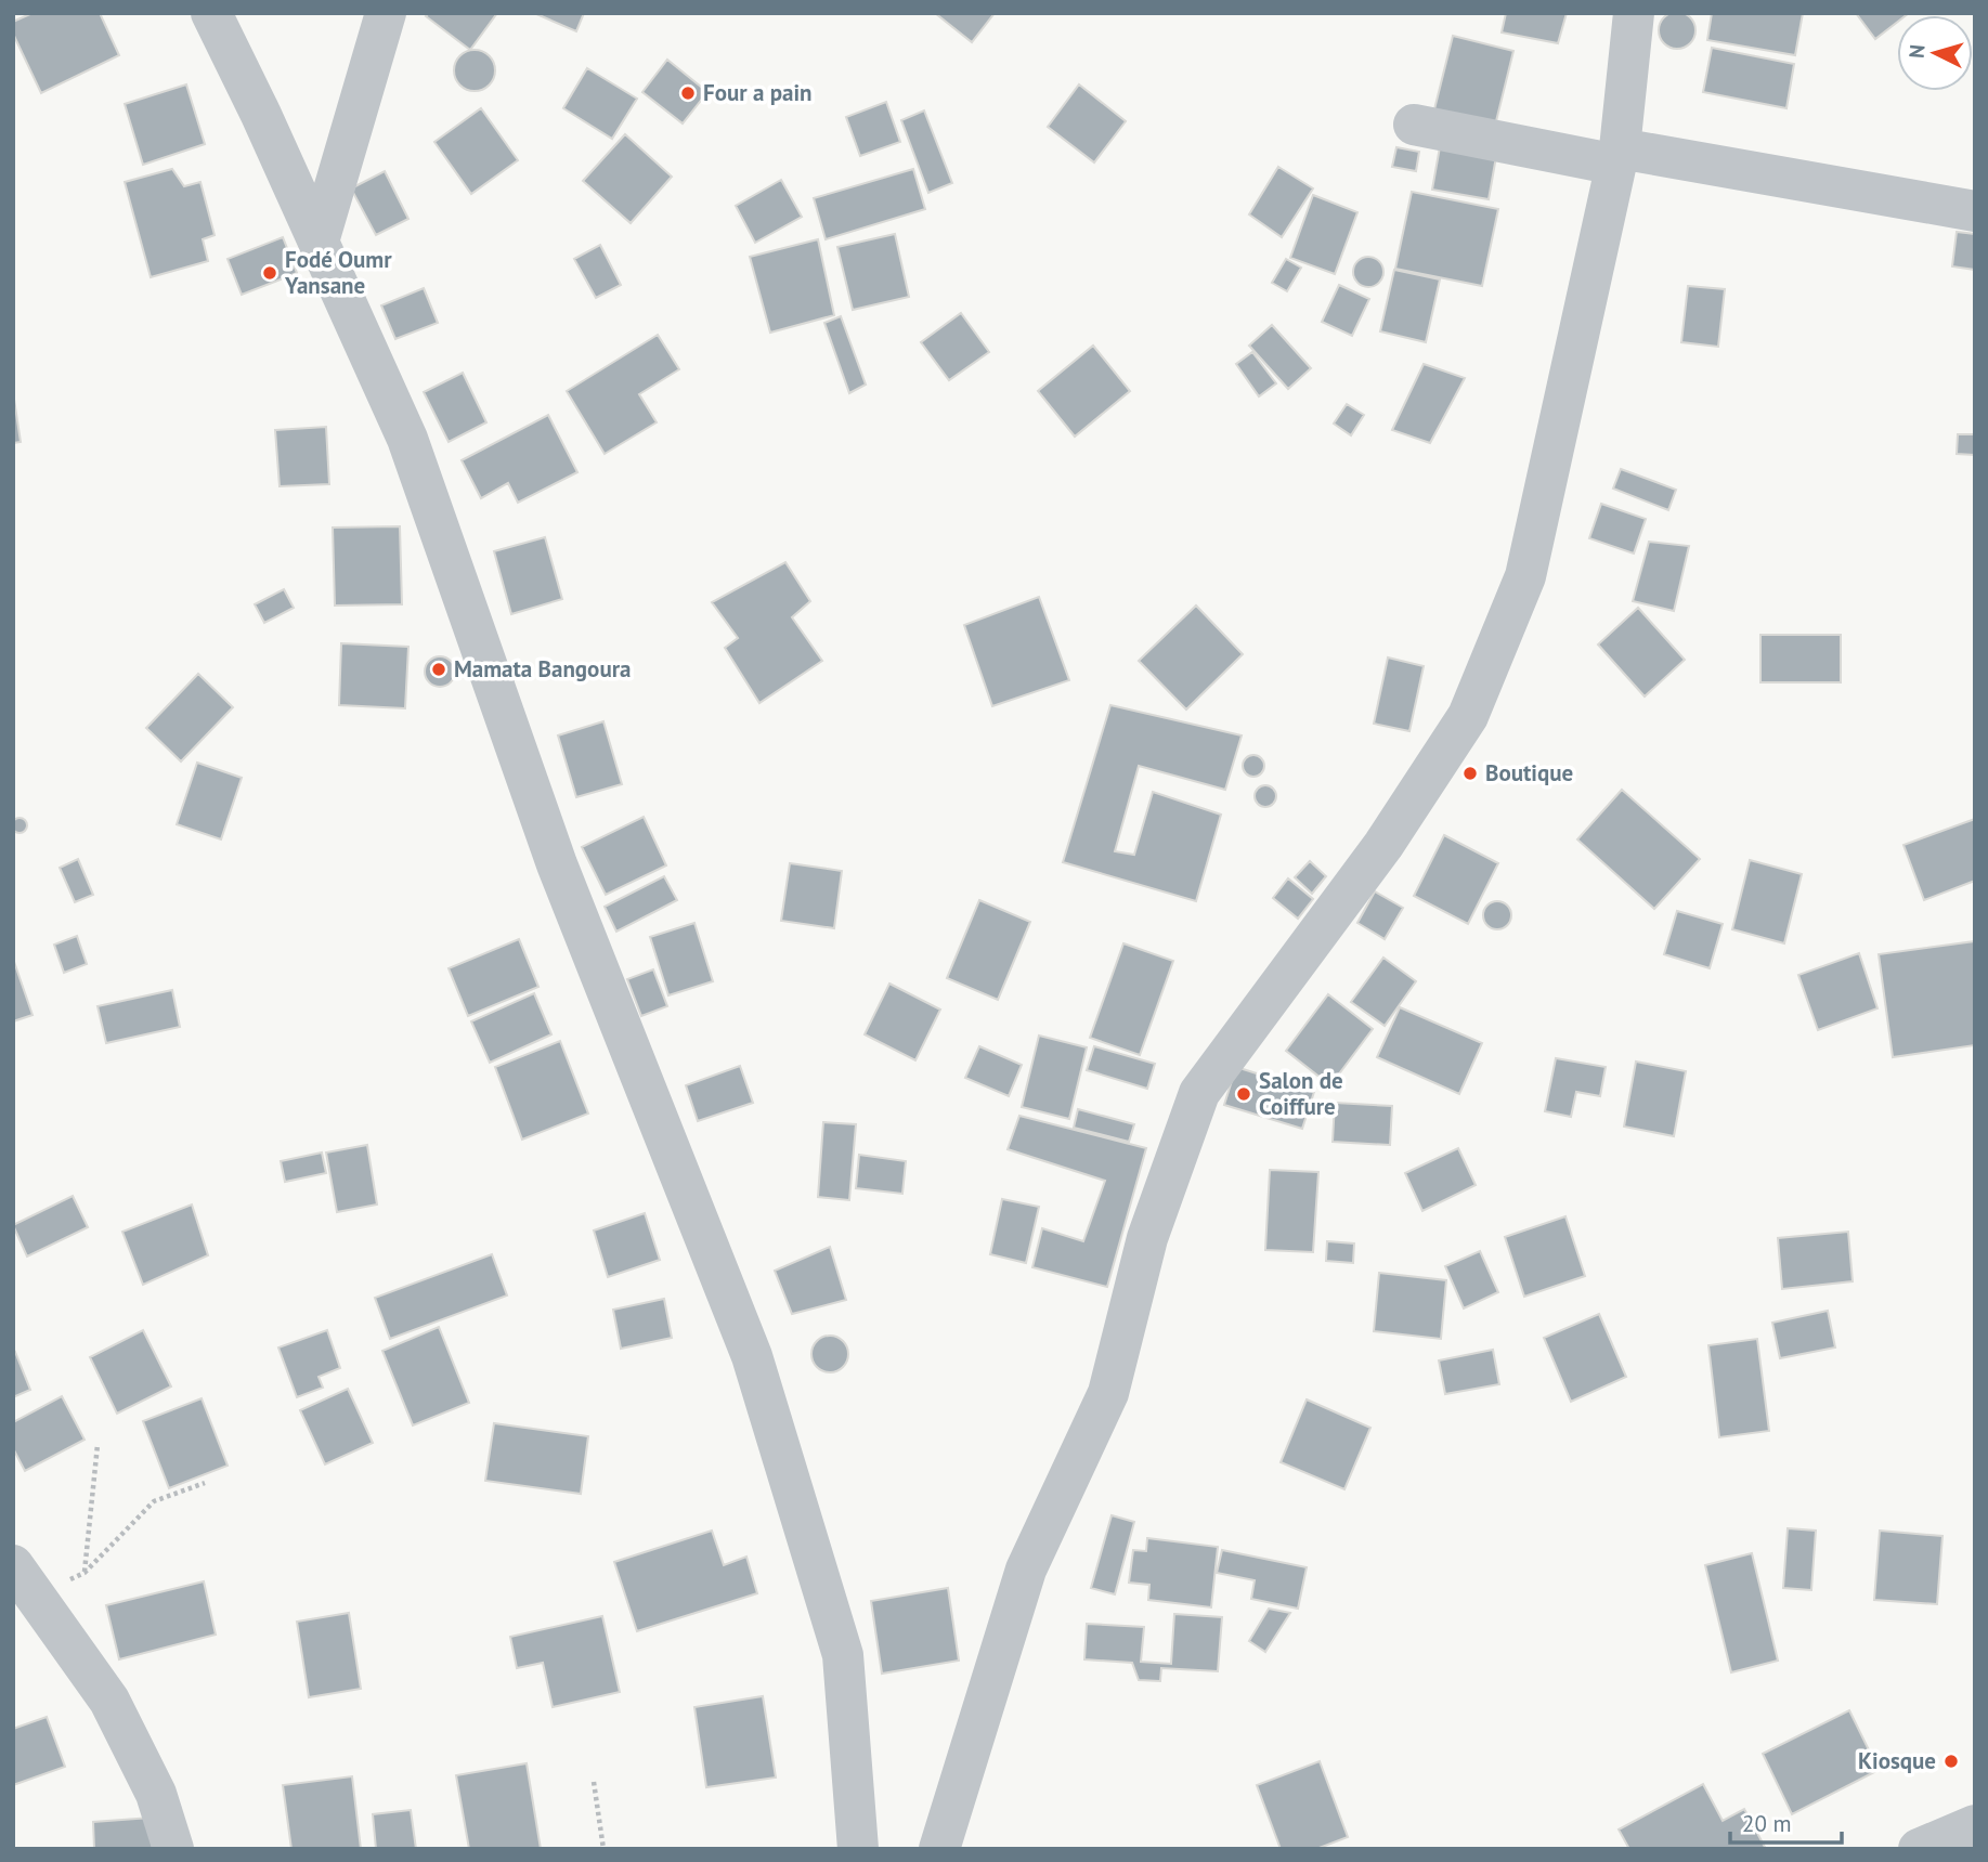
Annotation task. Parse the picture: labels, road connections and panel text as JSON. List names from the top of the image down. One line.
{"places":["Four a pain","Fodé Oumr Yansane","Mamata Bangoura","Boutique","Salon de Coiffure","Kiosque"],"scale_bar":"20 m","north":"left"}
